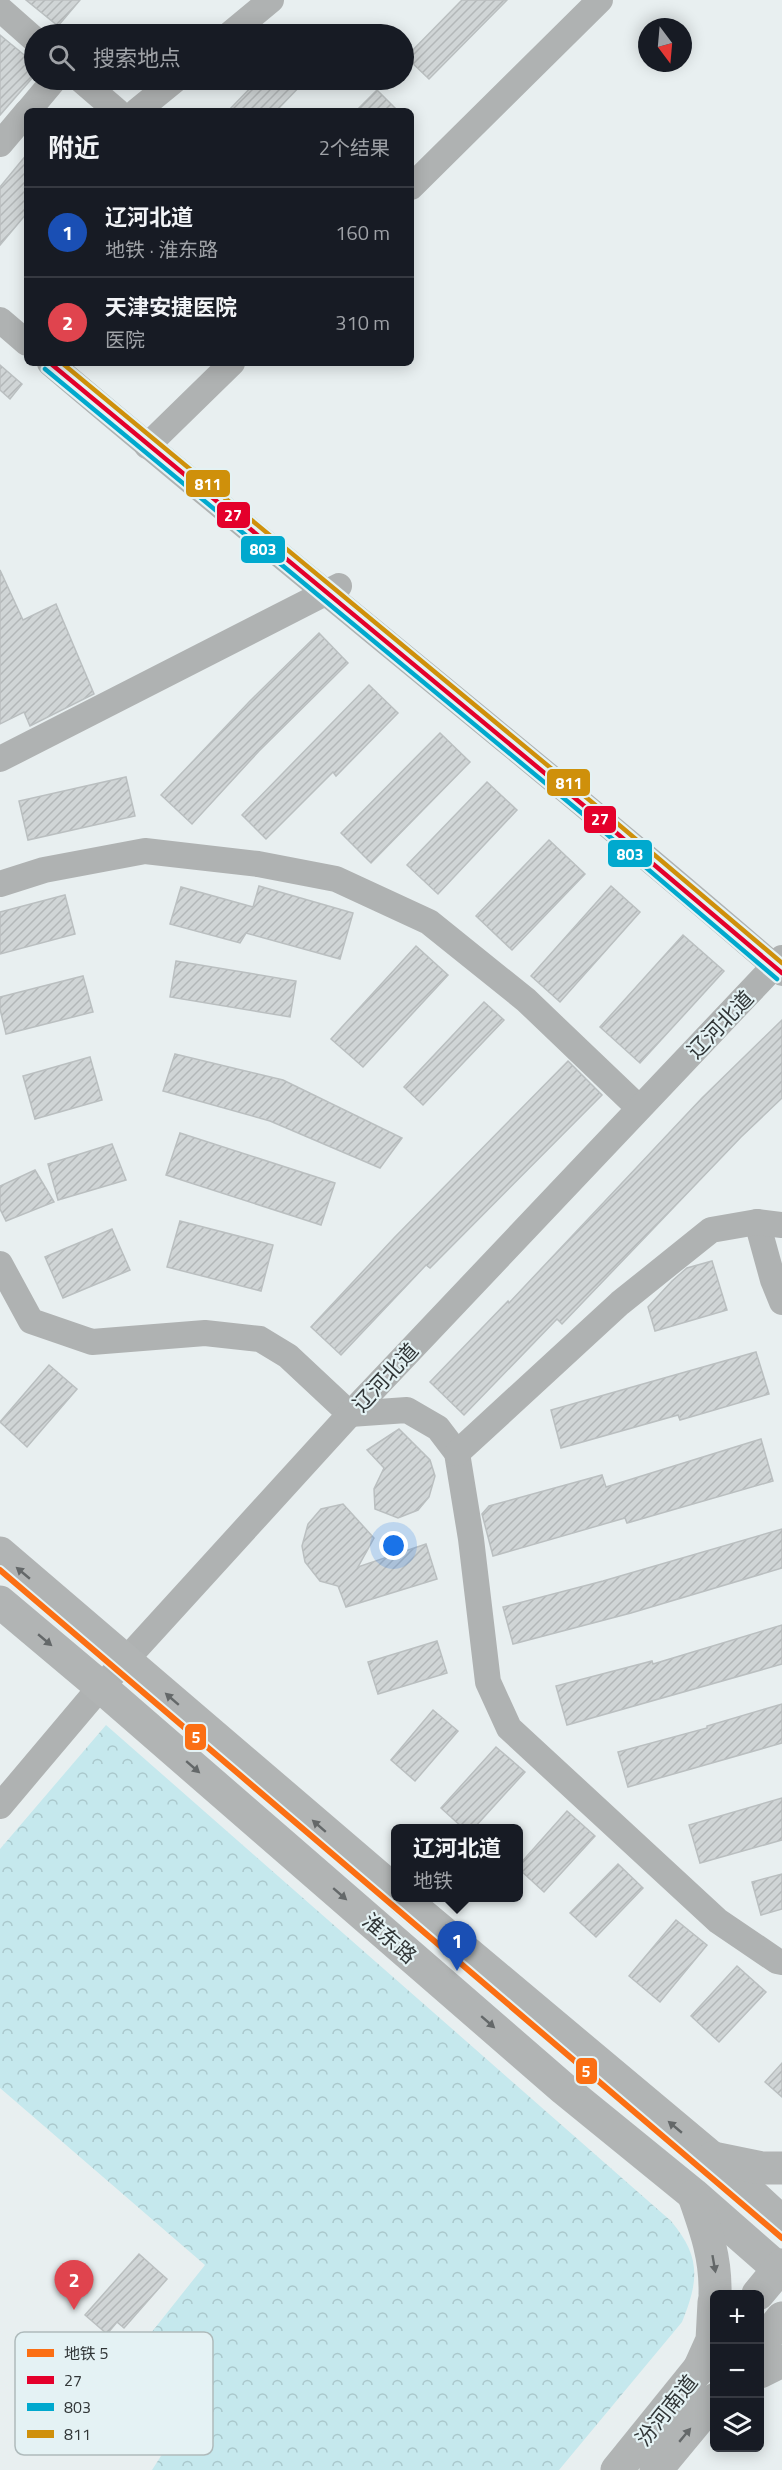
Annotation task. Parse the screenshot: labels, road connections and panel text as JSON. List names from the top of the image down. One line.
{"streets":{"main road":["淮东路","汾河南道"],"street":["辽河北道"]},"crossings":[["辽河北道","淮东路"]],"lines":["transit line 27","transit line 811","transit line 803","metro line 5"],"legend":["地铁 5","27","803","811"],"north":"bottom","page":{"search":"搜索地点","heading":["附近","2个结果"],"list":[{"mark":"1","name":"辽河北道","note":"地铁 · 淮东路","value":"160 m"},{"mark":"2","name":"天津安捷医院","note":"医院","value":"310 m"}],"popup":["辽河北道","地铁"],"pins":["1","2"],"map_buttons":["+","−"]}}
